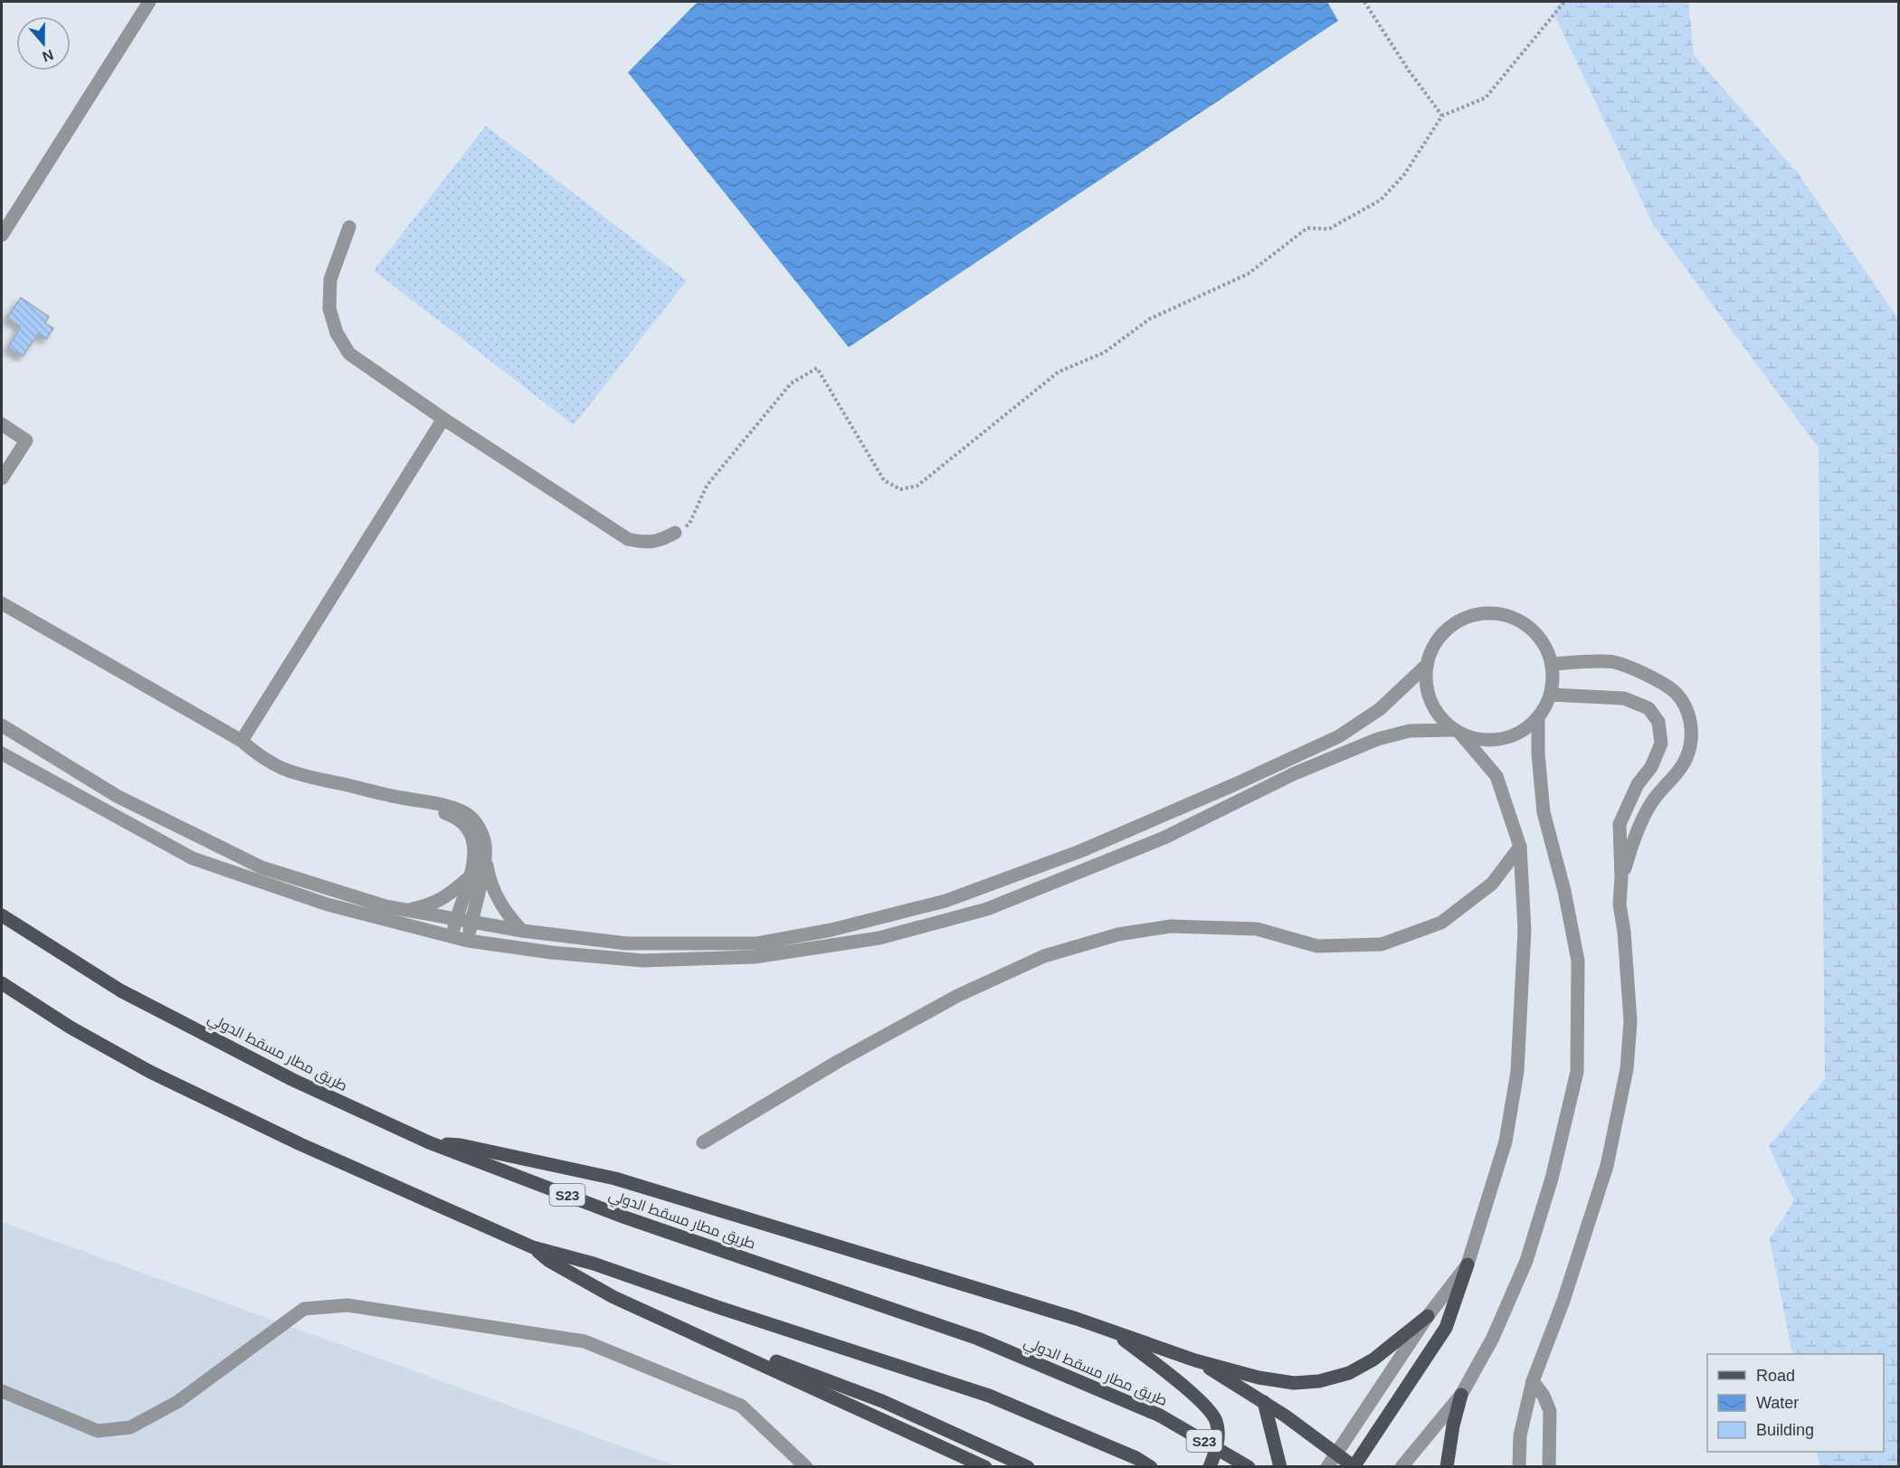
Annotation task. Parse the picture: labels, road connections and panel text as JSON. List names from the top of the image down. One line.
{"streets":{"main road":["طريق مطار مسقط الدولي","S23"]},"legend":["Road","Water","Building"],"north":"bottom"}
